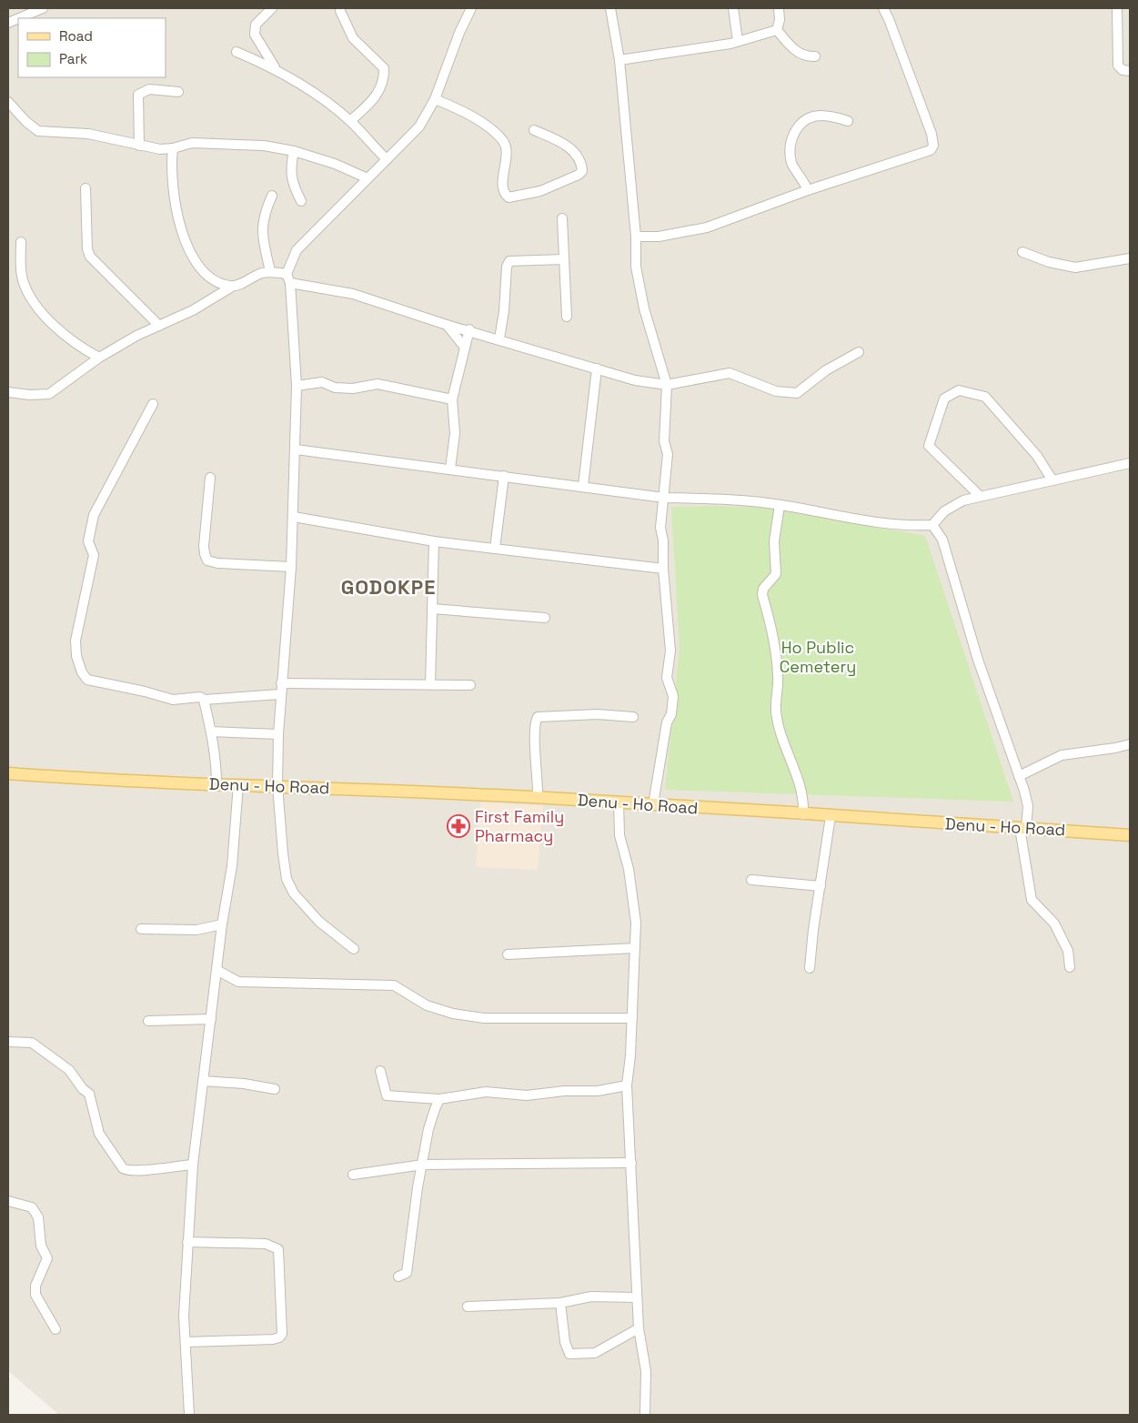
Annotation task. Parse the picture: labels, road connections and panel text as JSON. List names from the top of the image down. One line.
{"streets":{"main road":["Denu - Ho Road"]},"districts":["GODOKPE"],"parks":["Ho Public Cemetery"],"places":{"pharmacy":["First Family Pharmacy"]},"legend":["Road","Park"]}
